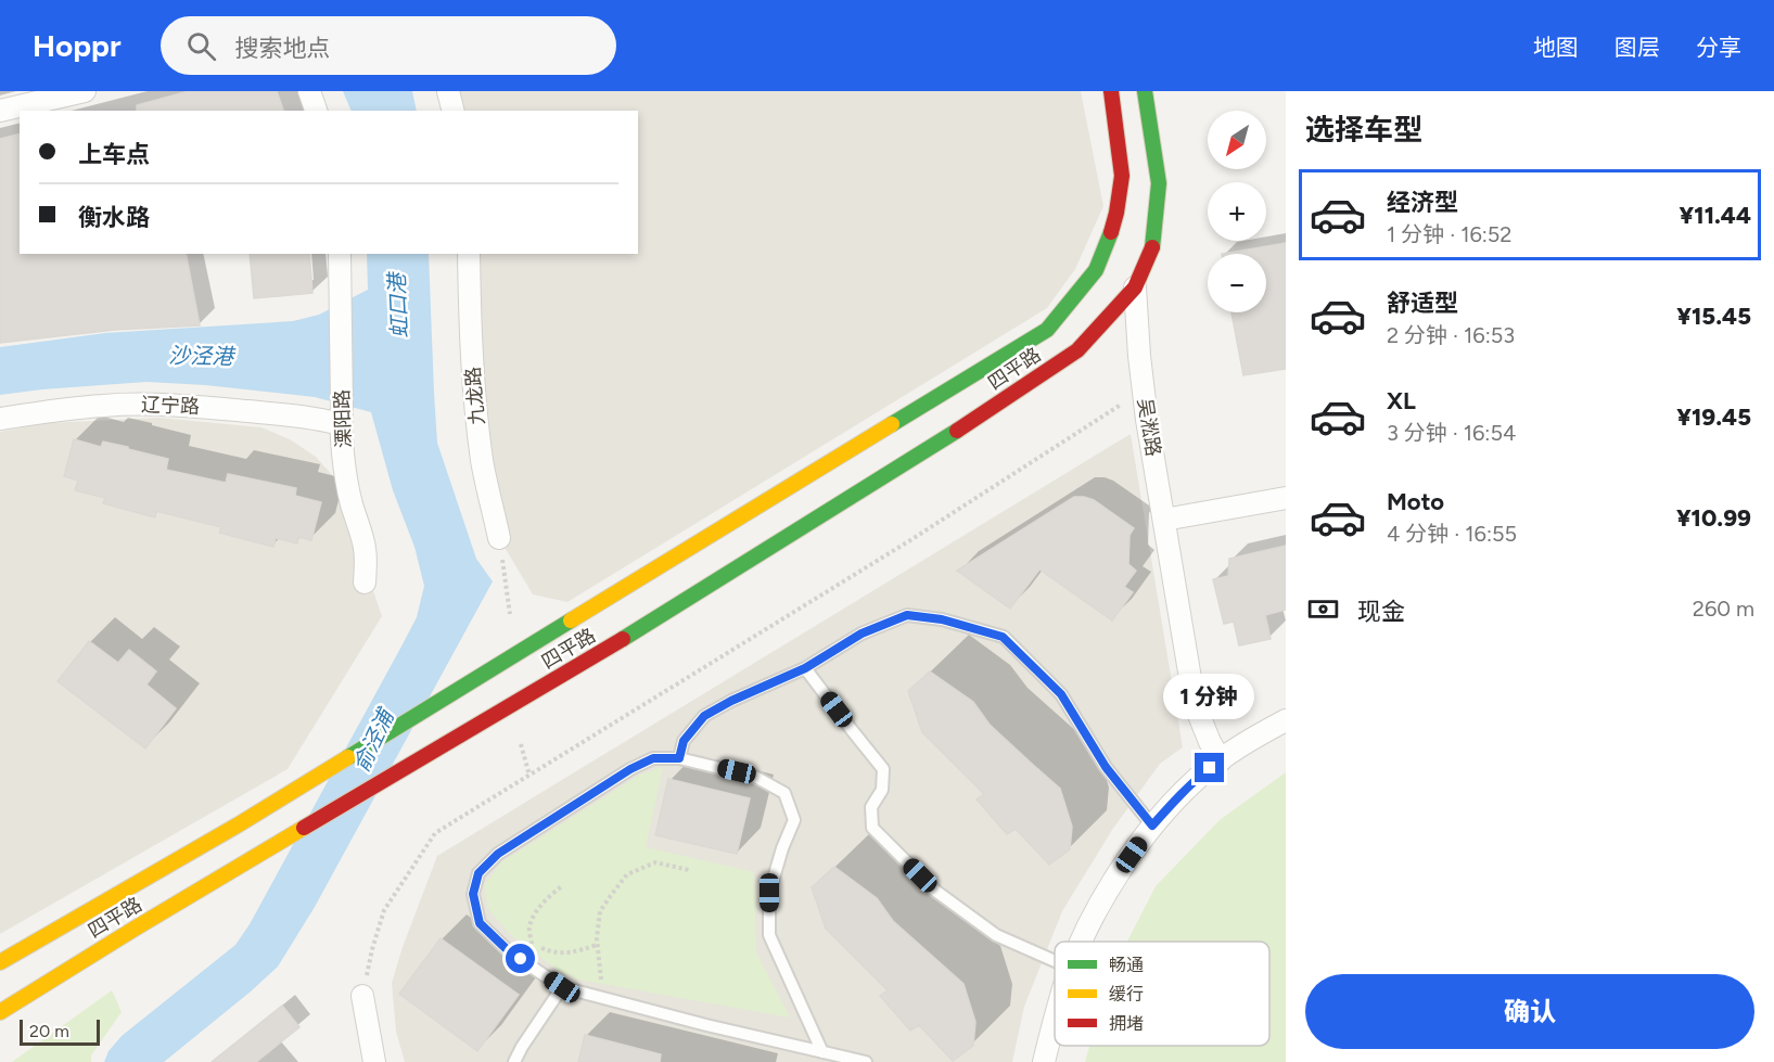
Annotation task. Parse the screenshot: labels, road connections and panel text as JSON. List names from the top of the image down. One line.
{"streets":{"main road":["四平路","吴淞路"],"street":["九龙路","辽宁路","溧阳路"]},"crossings":[["四平路","吴淞路"],["辽宁路","溧阳路"]],"water":["虹口港","沙泾港","俞泾浦"],"legend":["畅通","缓行","拥堵"],"scale_bar":"20 m","north":"bottom left","page":{"header":"Hoppr","search":"搜索地点","nav":["地图","图层","分享"],"heading":"选择车型","map_buttons":["+","−"],"banner":["上车点","衡水路"],"list":[{"name":"经济型","note":"1 分钟 · 16:52","value":"¥11.44"},{"name":"舒适型","note":"2 分钟 · 16:53","value":"¥15.45"},{"name":"XL","note":"3 分钟 · 16:54","value":"¥19.45"},{"name":"Moto","note":"4 分钟 · 16:55","value":"¥10.99"}],"pay":["现金","260 m"],"bubble":"1 分钟","buttons":"确认","scale":"20 m"}}
